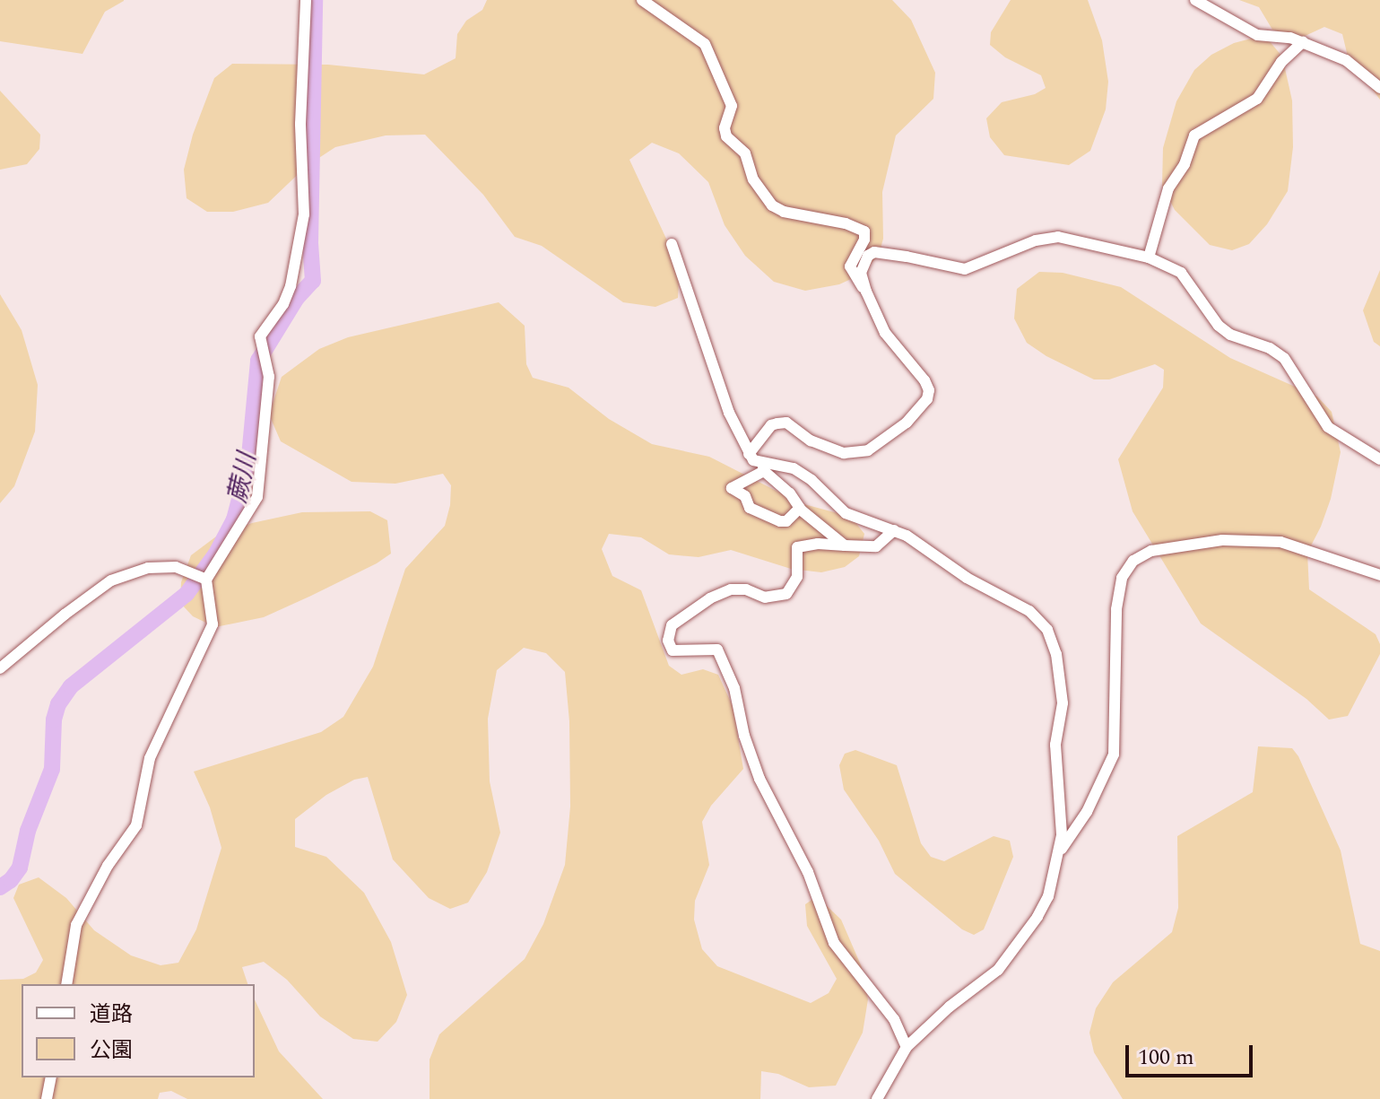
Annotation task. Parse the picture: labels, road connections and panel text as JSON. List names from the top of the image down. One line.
{"water":["蕨川"],"legend":["道路","公園"],"scale_bar":"100 m"}
